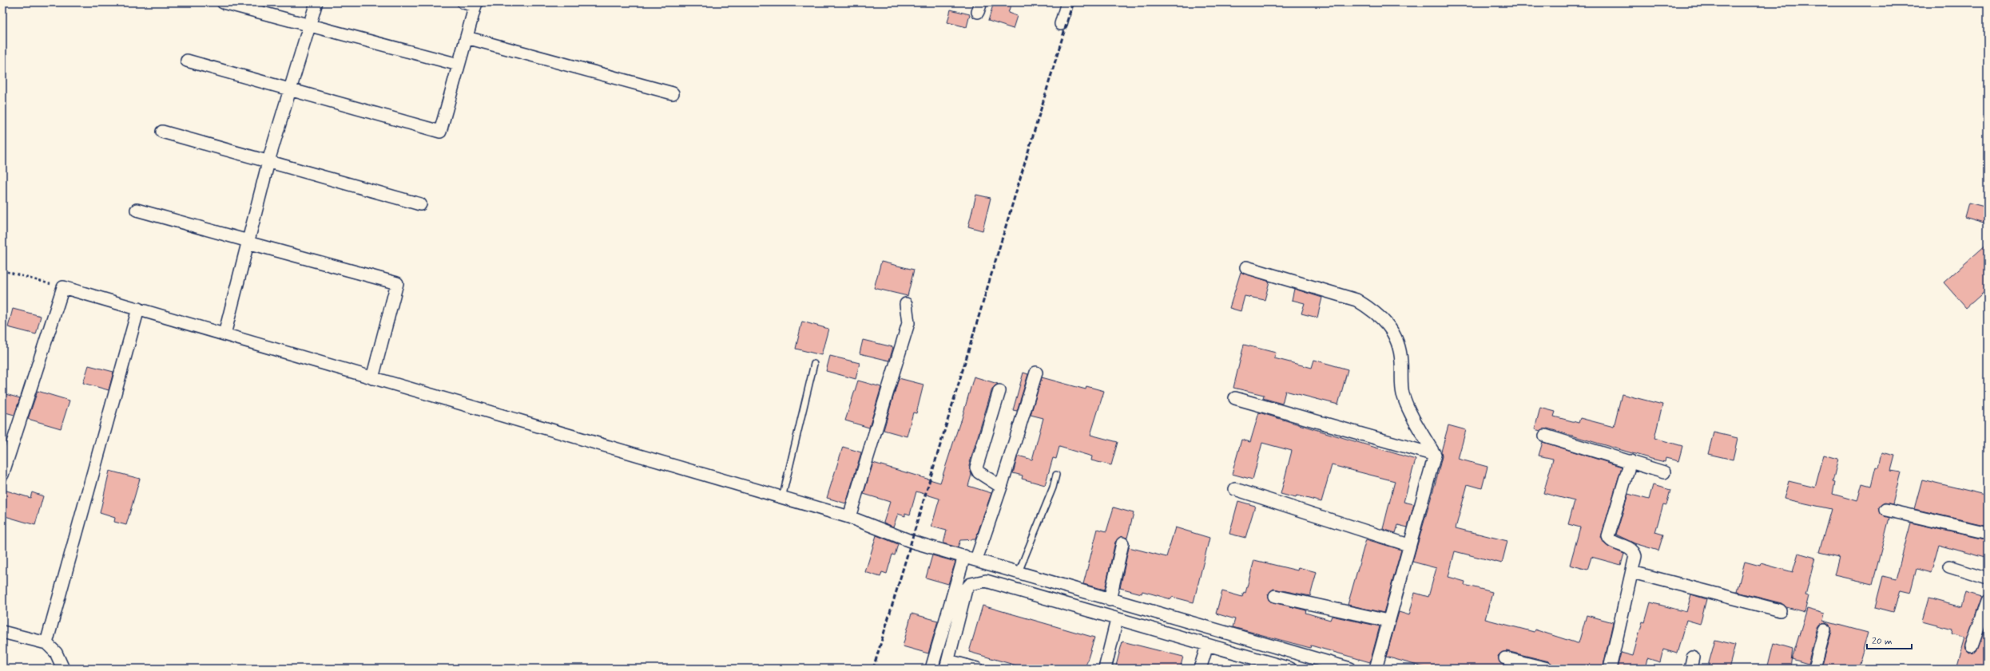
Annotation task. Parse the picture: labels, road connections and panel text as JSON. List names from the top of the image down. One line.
{"scale_bar":"20 m"}
